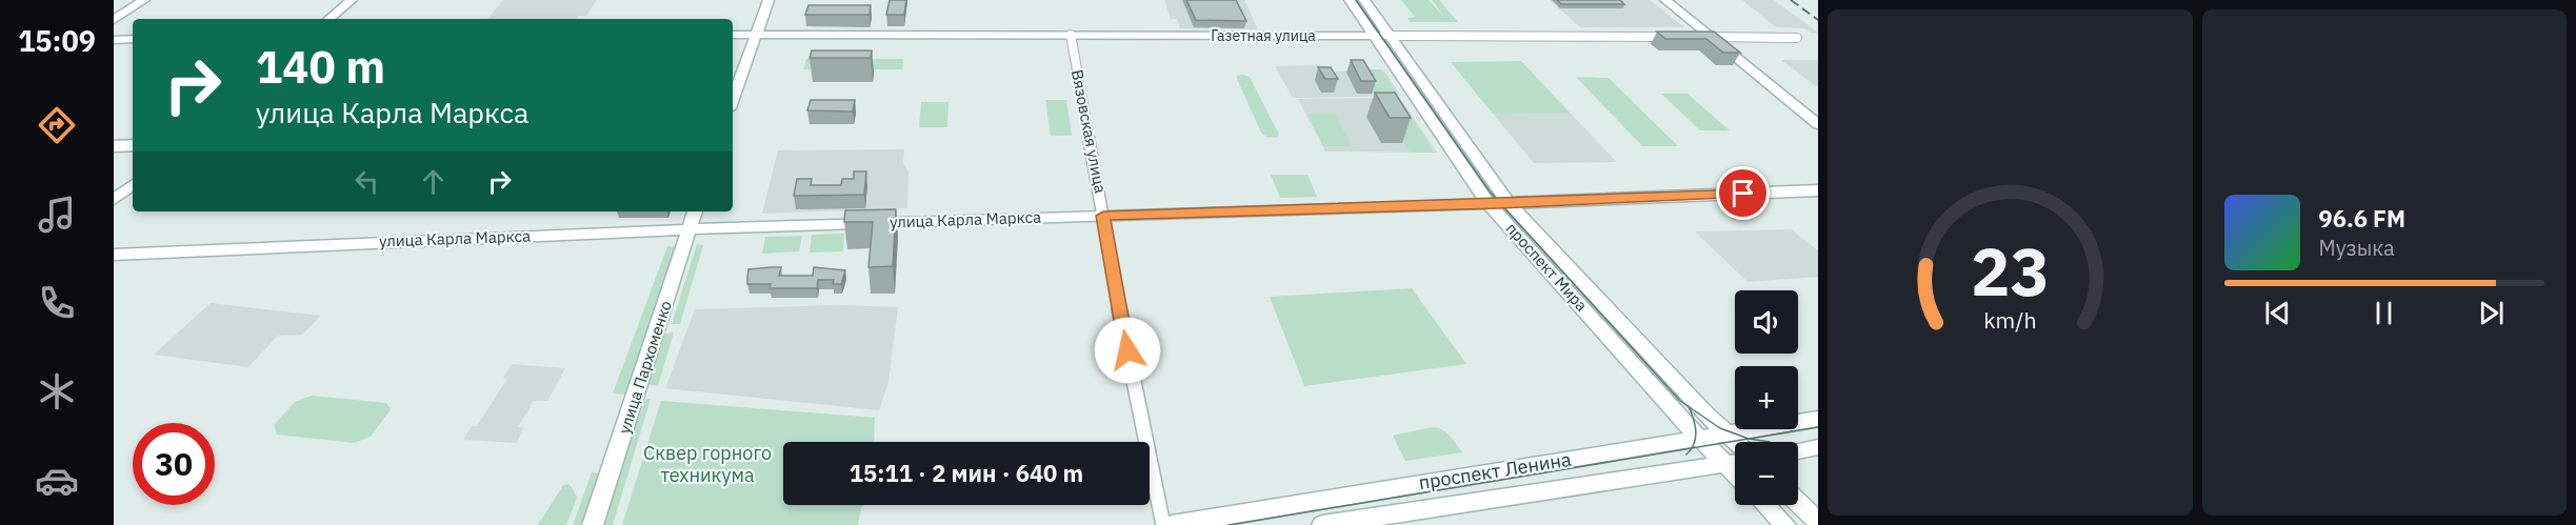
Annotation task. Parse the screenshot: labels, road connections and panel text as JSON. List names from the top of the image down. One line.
{"streets":{"main road":["Газетная улица","улица Карла Маркса","проспект Мира","улица Пархоменко","проспект Ленина"],"street":["Вязовская улица"]},"crossings":[["Газетная улица","Вязовская улица"],["Газетная улица","проспект Мира"],["Вязовская улица","улица Карла Маркса"],["улица Карла Маркса","проспект Мира"],["улица Карла Маркса","улица Пархоменко"],["проспект Мира","проспект Ленина"]],"parks":["Сквер горного техникума"],"page":{"tabs":"15:09","turn":["140 m","улица Карла Маркса"],"song":["96.6 FM","Музыка"],"map_buttons":["+","−"],"limit":"30","trip":"15:11 · 2 мин · 640 m","gauge":["23","km/h"]}}
